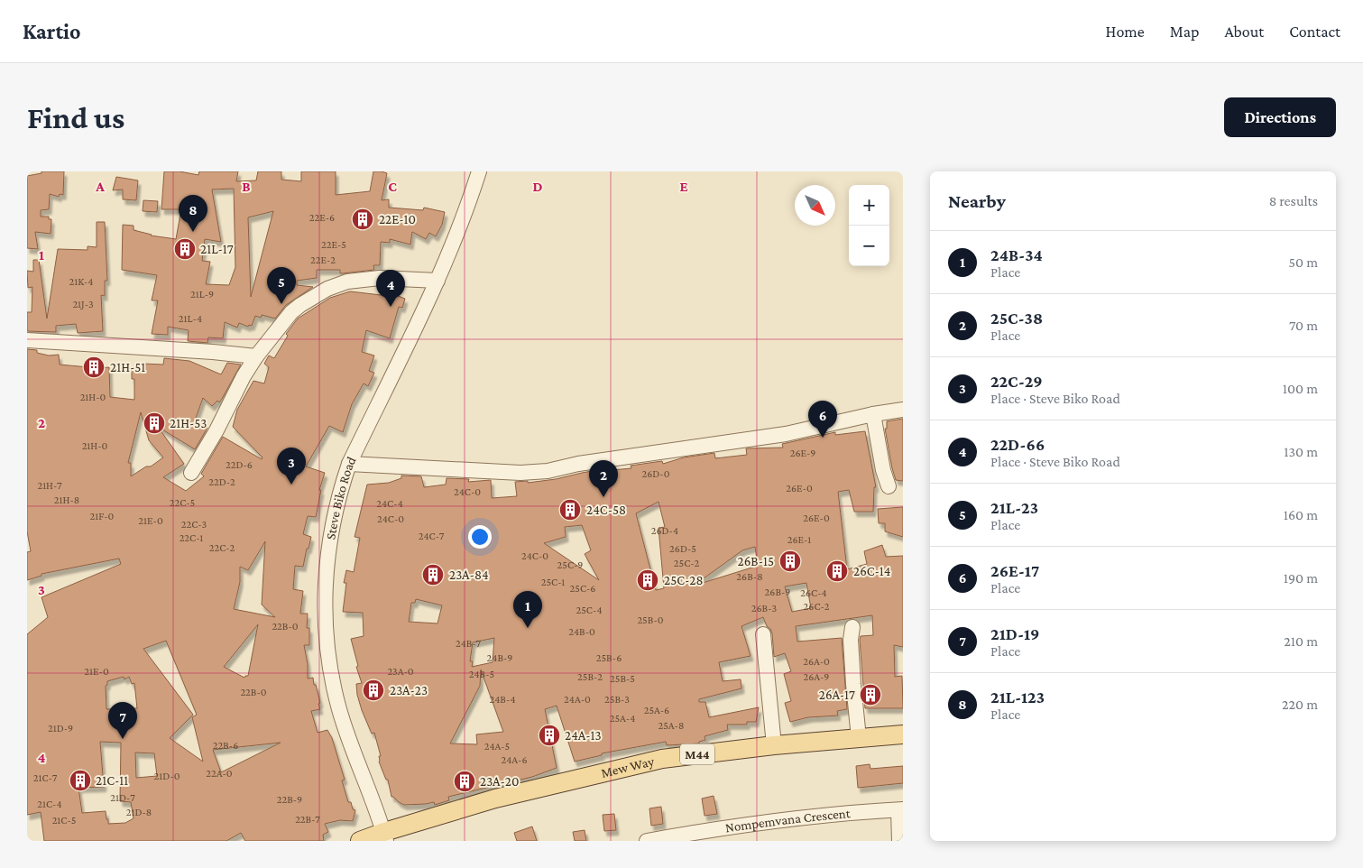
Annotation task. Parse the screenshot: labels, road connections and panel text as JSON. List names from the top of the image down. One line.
{"streets":{"main road":["M44","Mew Way"],"street":["Steve Biko Road","Nompemvana Crescent"]},"crossings":[["Steve Biko Road","Mew Way"]],"places":{"building":["22E-10","21L-17","21H-51","21H-53","24C-58","26B-15","26C-14","23A-84","25C-28","23A-23","26A-17","24A-13","21C-11","23A-20"]},"house_numbers":["22E-6","22E-5","22E-2","21K-4","21L-9","21J-3","21L-4","21H-0","21H-0","26E-9","22D-6","26D-0","22D-2","21H-7","26E-0","24C-0","21H-8","22C-5","24C-4","21F-0","26E-0","24C-0","21E-0","22C-3","26D-4","24C-7","22C-1","26E-1","22C-2","26D-5","24C-0","25C-2","25C-9","26B-8","25C-1","25C-6","26B-9","26C-4","26C-2","26B-3","25C-4","25B-0","22B-0","24B-0","24B-7","24B-9","25B-6","26A-0","21E-0","23A-0","24B-5","25B-2","26A-9","25B-5","22B-0","24B-4","24A-0","25B-3","25A-6","25A-4","25A-8","21D-9","22B-6","24A-5","24A-6","22A-0","21D-0","21C-7","21D-7","22B-9","21C-4","21D-8","22B-7","21C-5"],"north":"bottom right","page":{"header":"Kartio","nav":["Home","Map","About","Contact"],"buttons":"Directions","title":"Find us","heading":["Nearby","8 results"],"map_buttons":["+","−"],"pins":["8","5","4","6","3","2","1","7"],"list":[{"mark":"1","name":"24B-34","note":"Place","value":"50 m"},{"mark":"2","name":"25C-38","note":"Place","value":"70 m"},{"mark":"3","name":"22C-29","note":"Place · Steve Biko Road","value":"100 m"},{"mark":"4","name":"22D-66","note":"Place · Steve Biko Road","value":"130 m"},{"mark":"5","name":"21L-23","note":"Place","value":"160 m"},{"mark":"6","name":"26E-17","note":"Place","value":"190 m"},{"mark":"7","name":"21D-19","note":"Place","value":"210 m"},{"mark":"8","name":"21L-123","note":"Place","value":"220 m"}]},"grid":{"columns":["A","B","C","D","E"],"rows":["1","2","3","4"]}}
